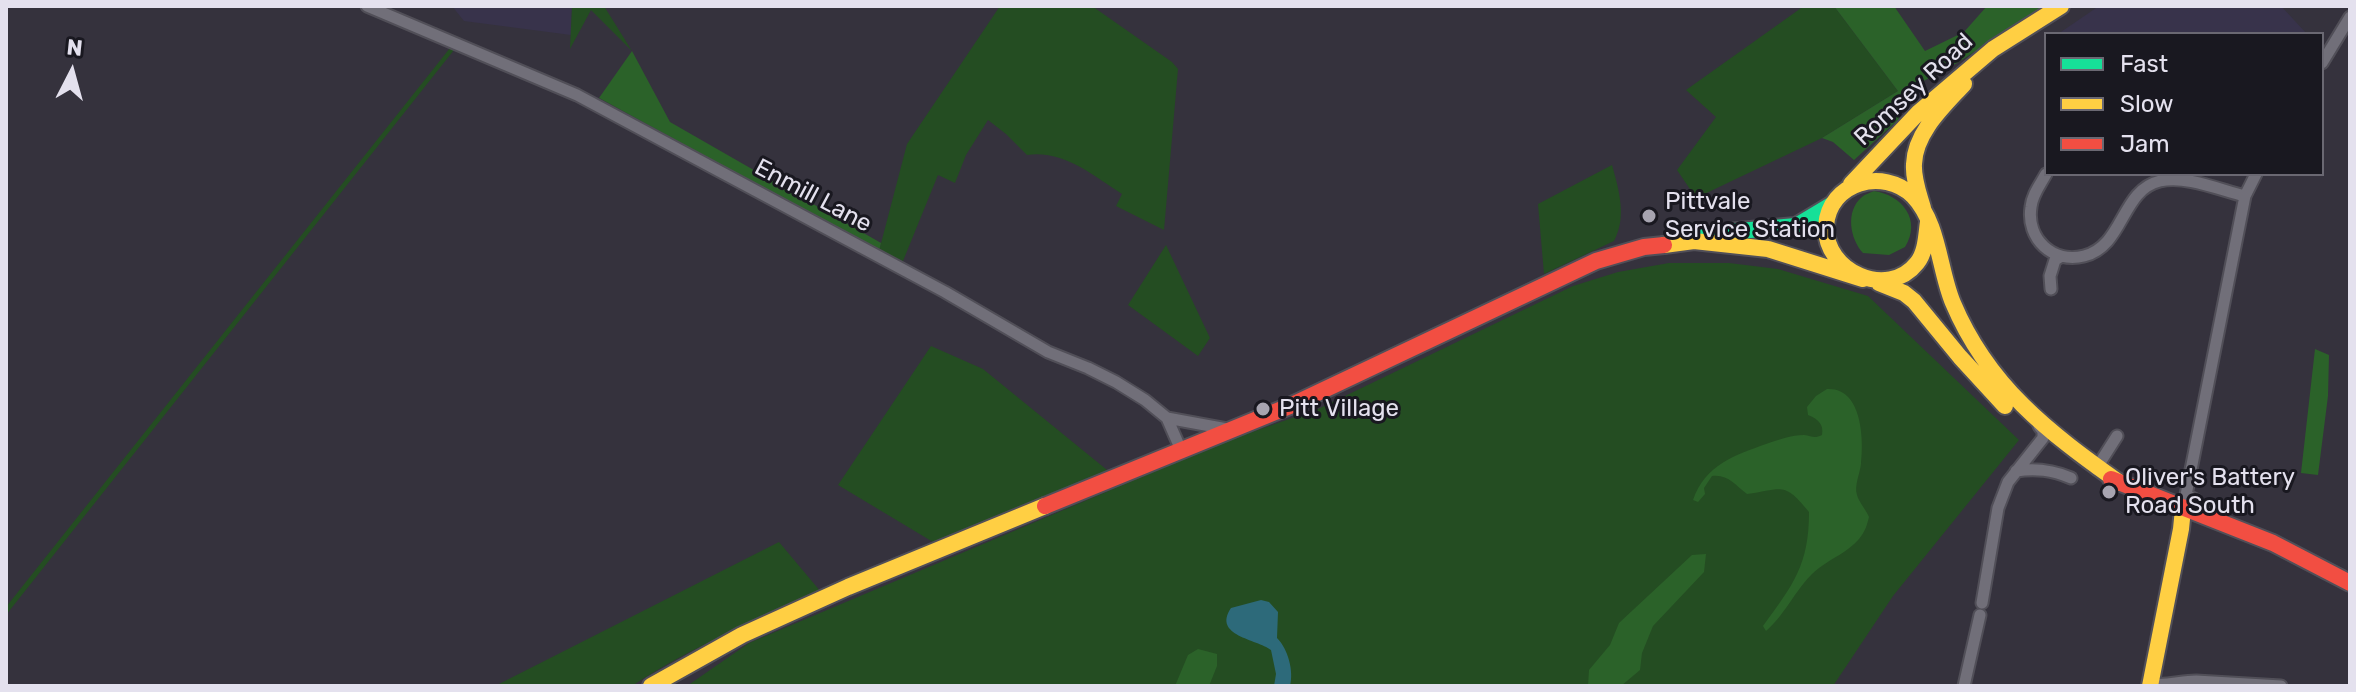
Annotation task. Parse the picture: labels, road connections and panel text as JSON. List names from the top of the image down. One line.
{"streets":{"main road":["Romsey Road"],"street":["Enmill Lane"]},"places":["Pittvale Service Station","Pitt Village","Oliver's Battery Road South"],"legend":["Fast","Slow","Jam"],"north":"top"}
